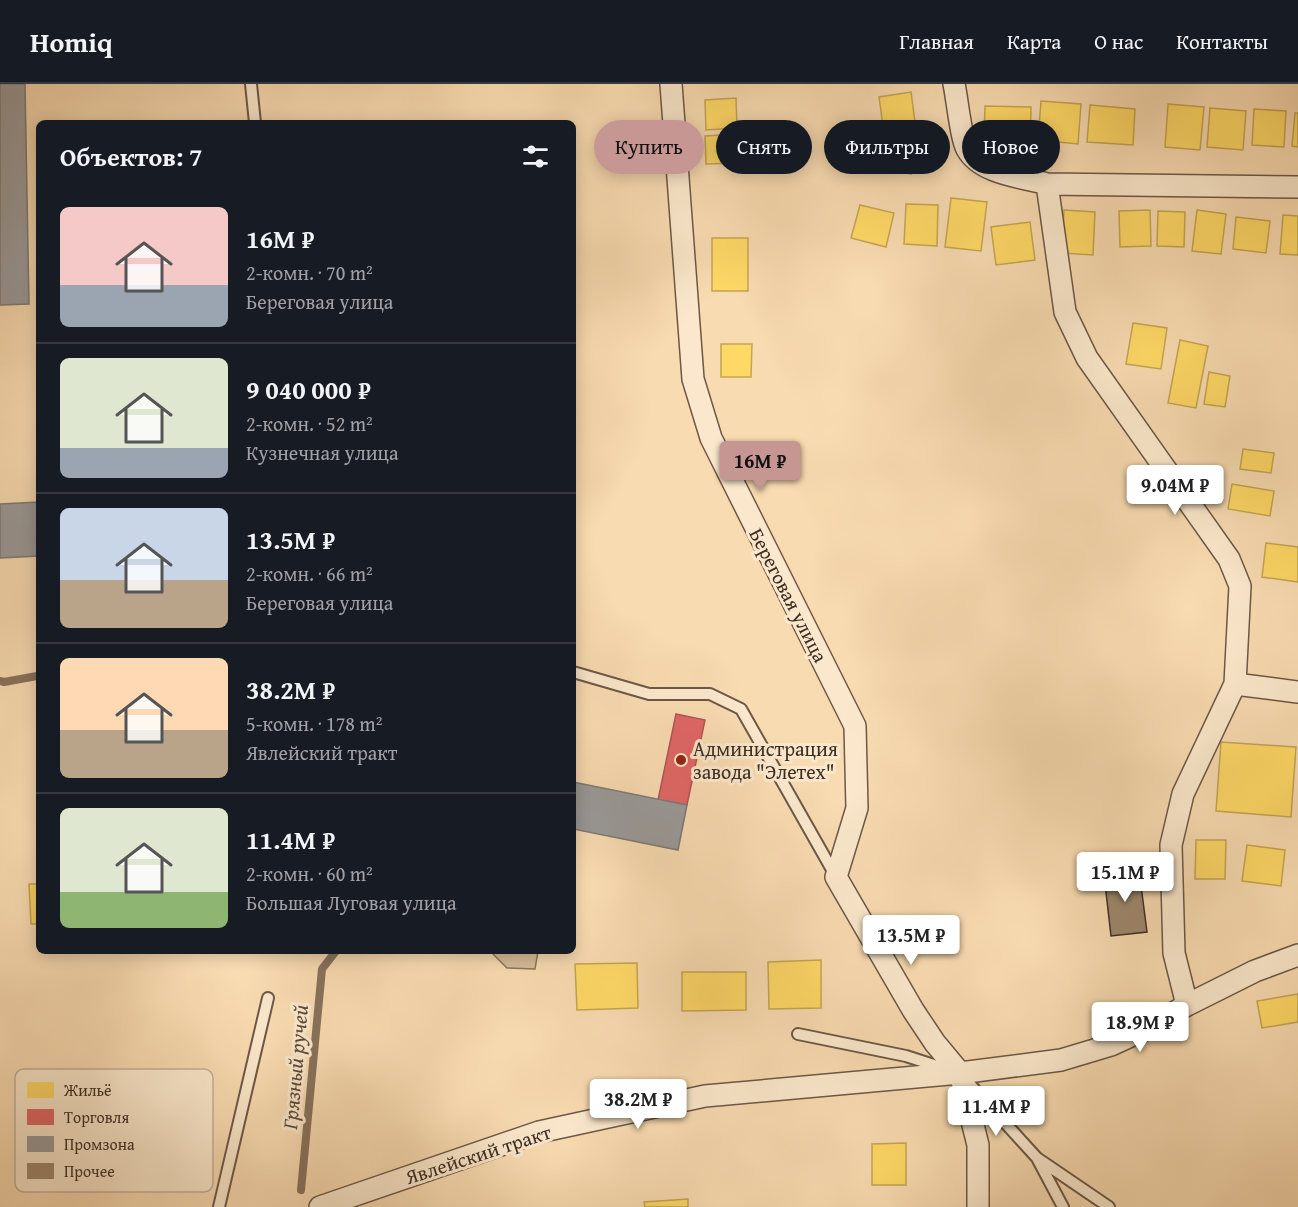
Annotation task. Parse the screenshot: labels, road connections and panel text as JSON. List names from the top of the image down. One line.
{"streets":{"street":["Береговая улица","Явлейский тракт"]},"water":["Грязный ручей"],"places":["Администрация завода \"Элетех\""],"legend":["Жильё","Торговля","Промзона","Прочее"],"page":{"header":"Homiq","nav":["Главная","Карта","О нас","Контакты"],"chip":["Купить","Снять","Фильтры","Новое"],"heading":"Объектов: 7","list":[{"name":"16M ₽","note":"2-комн. · 70 m² · Береговая улица"},{"name":"9 040 000 ₽","note":"2-комн. · 52 m² · Кузнечная улица"},{"name":"13.5M ₽","note":"2-комн. · 66 m² · Береговая улица"},{"name":"38.2M ₽","note":"5-комн. · 178 m² · Явлейский тракт"},{"name":"11.4M ₽","note":"2-комн. · 60 m² · Большая Луговая улица"}],"price":["16M ₽","9.04M ₽","15.1M ₽","13.5M ₽","18.9M ₽","38.2M ₽","11.4M ₽"]}}
